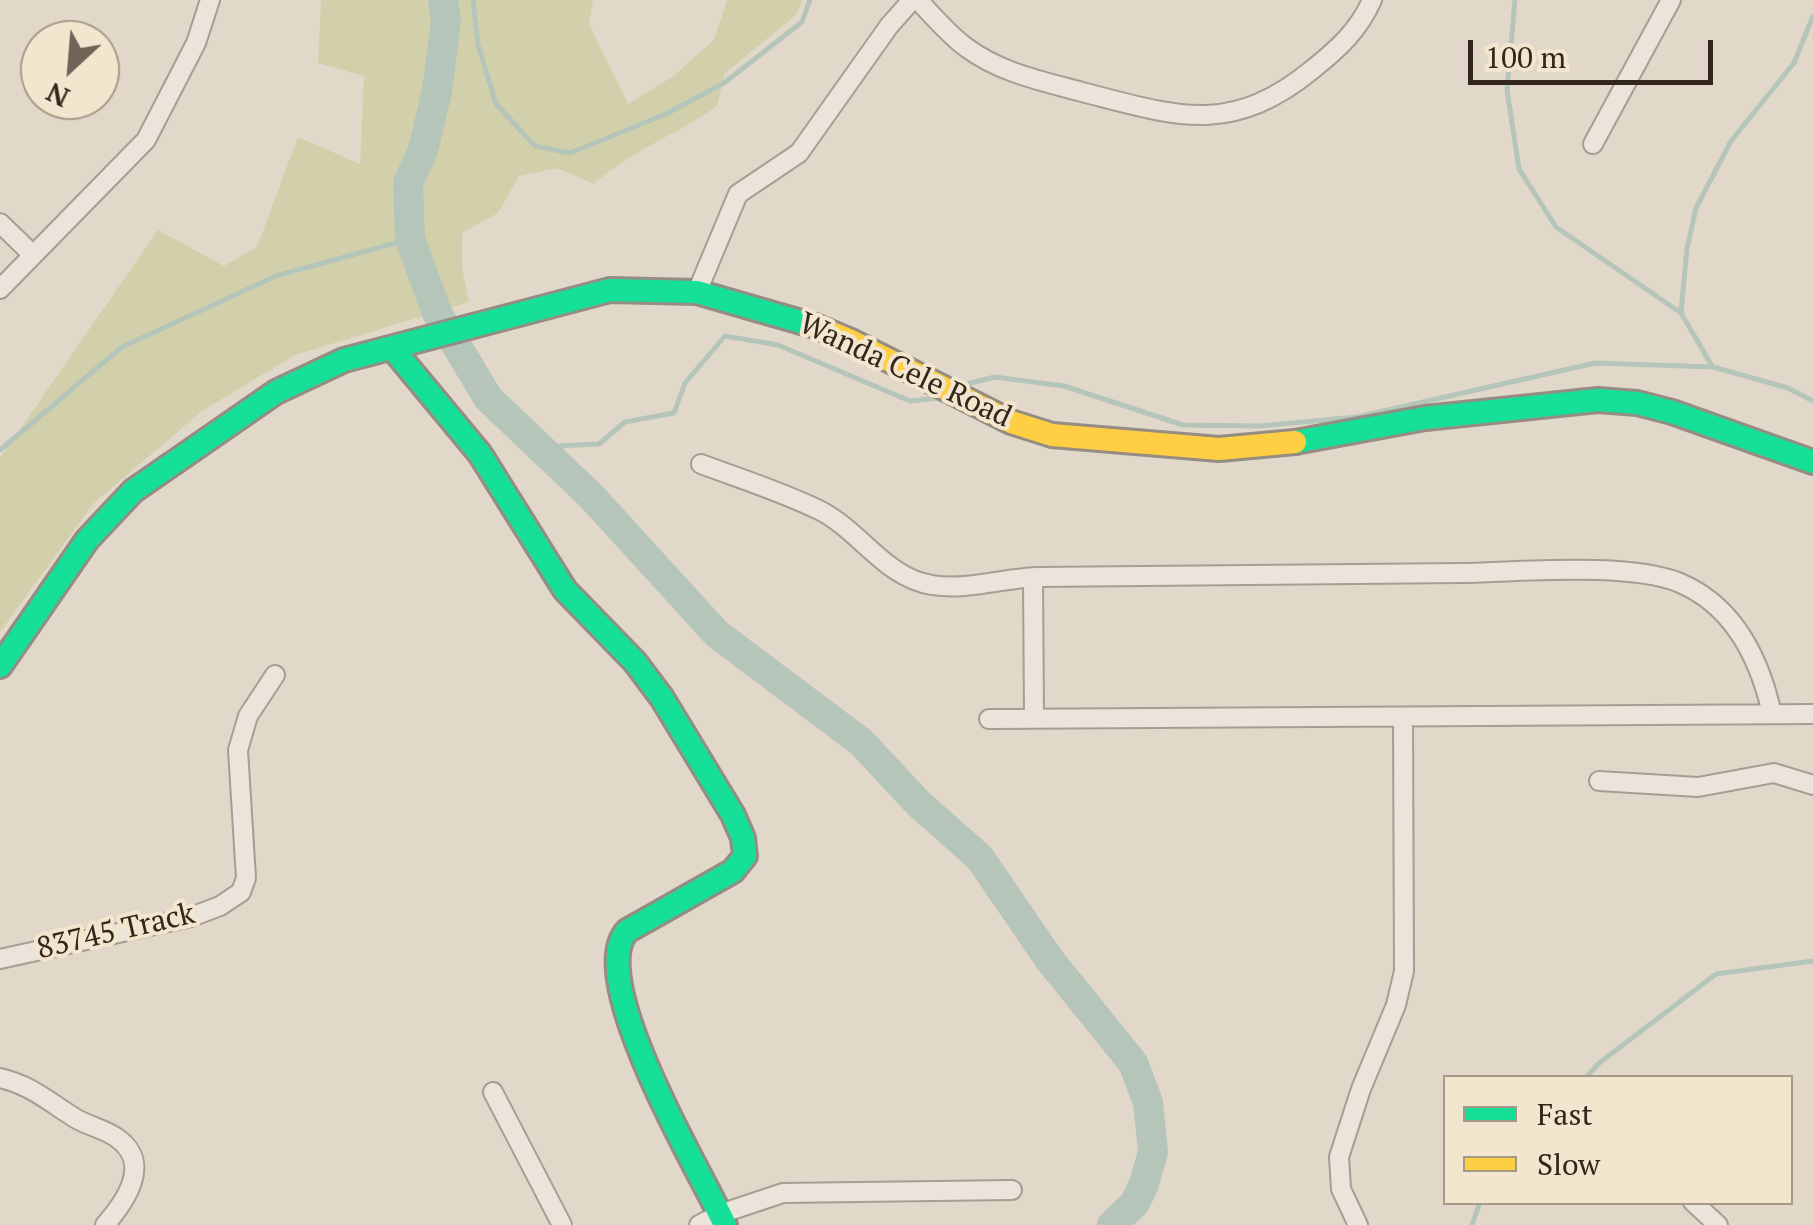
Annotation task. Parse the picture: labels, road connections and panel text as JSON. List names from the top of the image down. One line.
{"streets":{"street":["Wanda Cele Road","83745 Track"]},"legend":["Fast","Slow"],"scale_bar":"100 m","north":"bottom left"}
